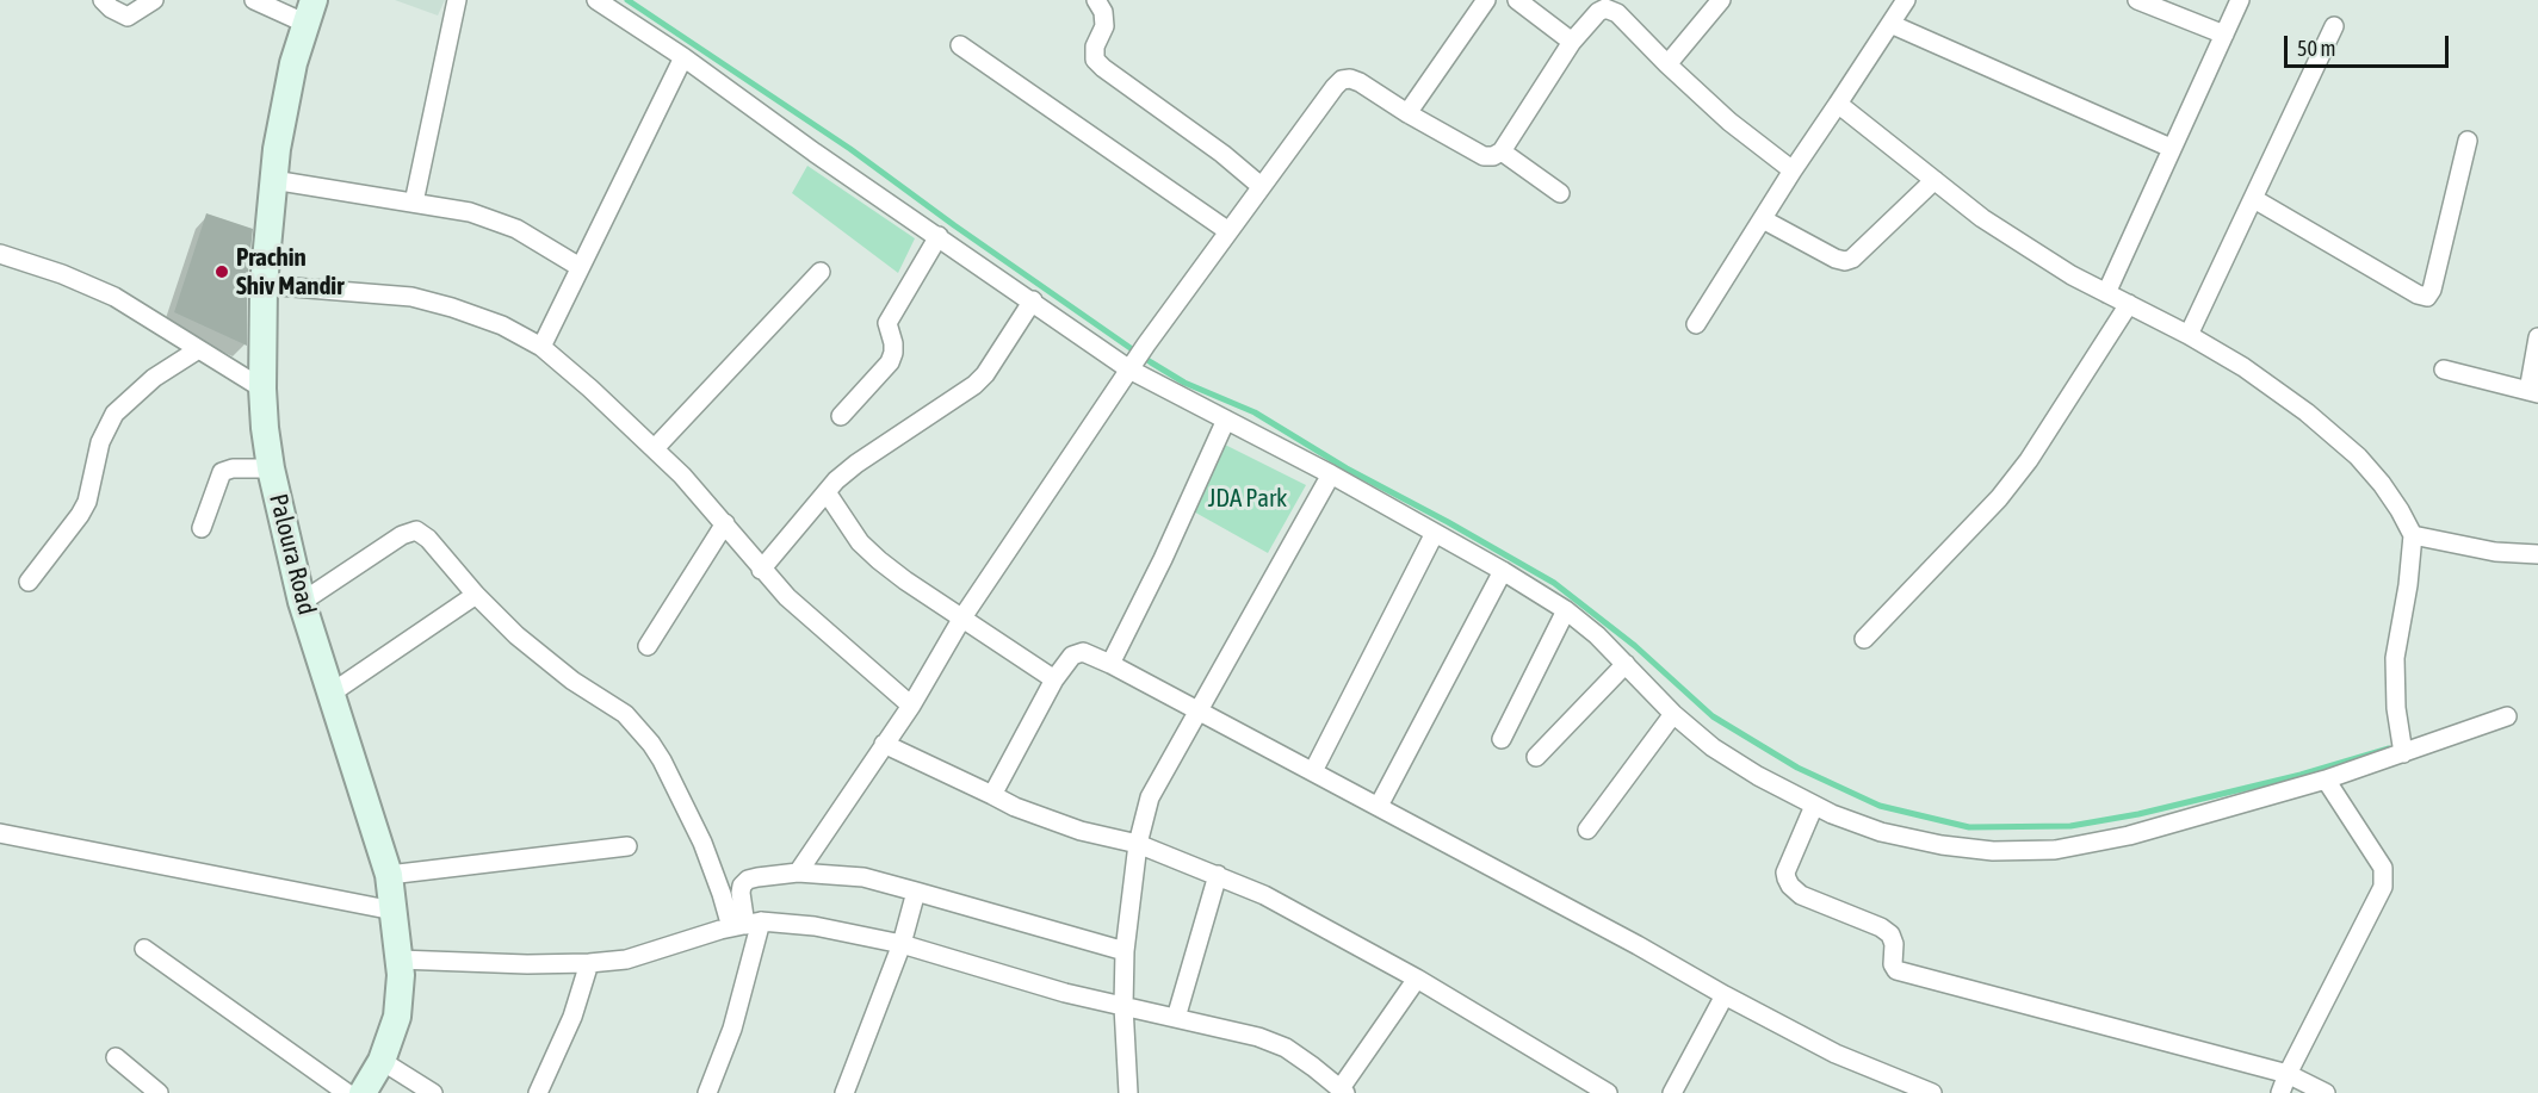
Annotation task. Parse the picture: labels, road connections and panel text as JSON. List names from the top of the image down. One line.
{"streets":{"main road":["Paloura Road"]},"parks":["JDA Park"],"places":["Prachin Shiv Mandir"],"scale_bar":"50 m"}
